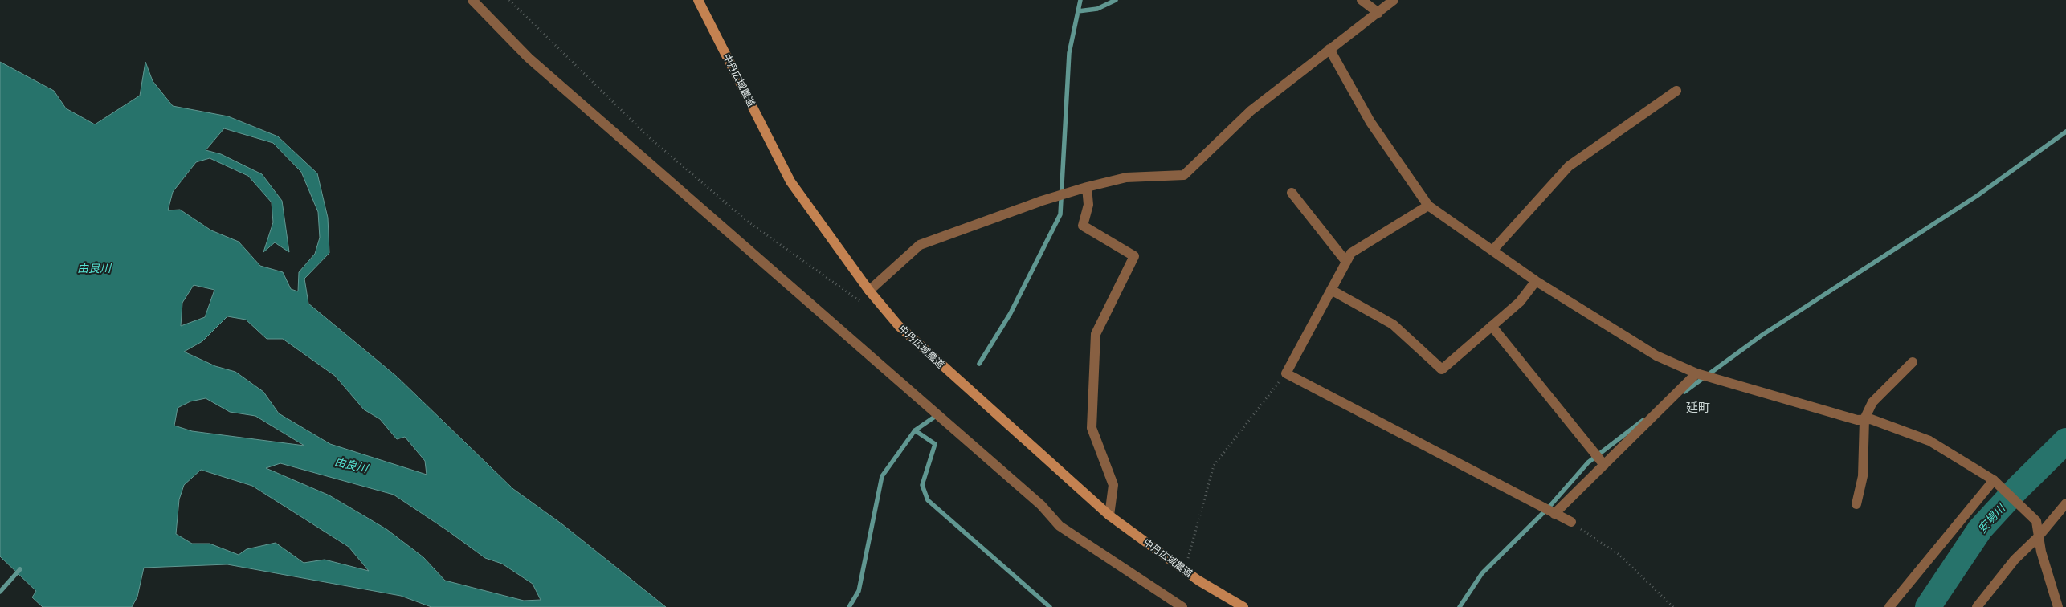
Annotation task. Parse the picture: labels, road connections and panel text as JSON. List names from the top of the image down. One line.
{"streets":{"street":["中丹広域農道"]},"districts":["延町"],"water":["由良川","安場川"]}
